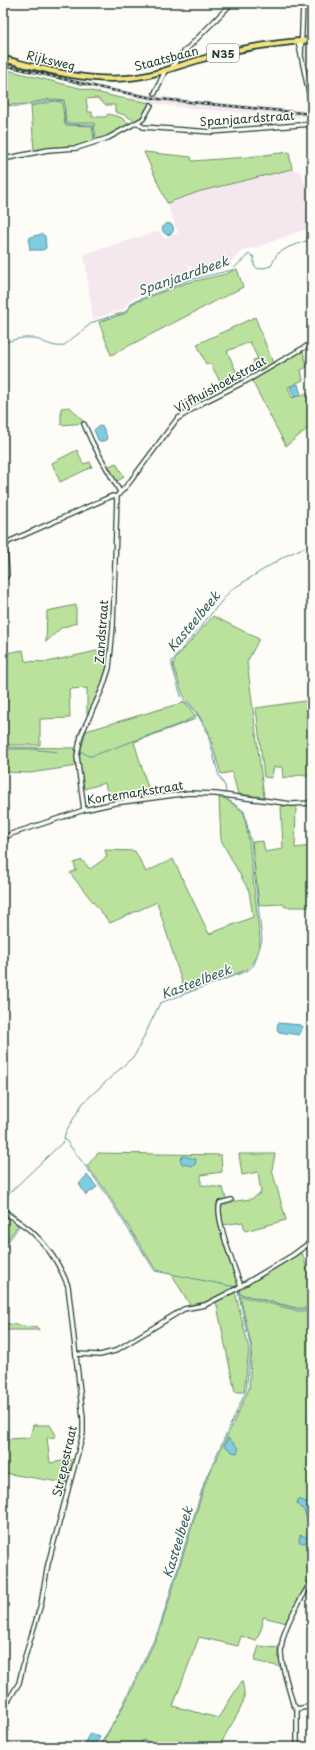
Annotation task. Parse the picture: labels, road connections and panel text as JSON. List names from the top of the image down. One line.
{"streets":{"main road":["N35","Staatsbaan","Rijksweg"],"street":["Spanjaardstraat","Vijfhuishoekstraat","Zandstraat","Kortemarkstraat","Strepestraat"]},"crossings":[["Staatsbaan","Rijksweg"],["Vijfhuishoekstraat","Zandstraat"],["Zandstraat","Kortemarkstraat"]],"water":["Spanjaardbeek","Kasteelbeek"]}
